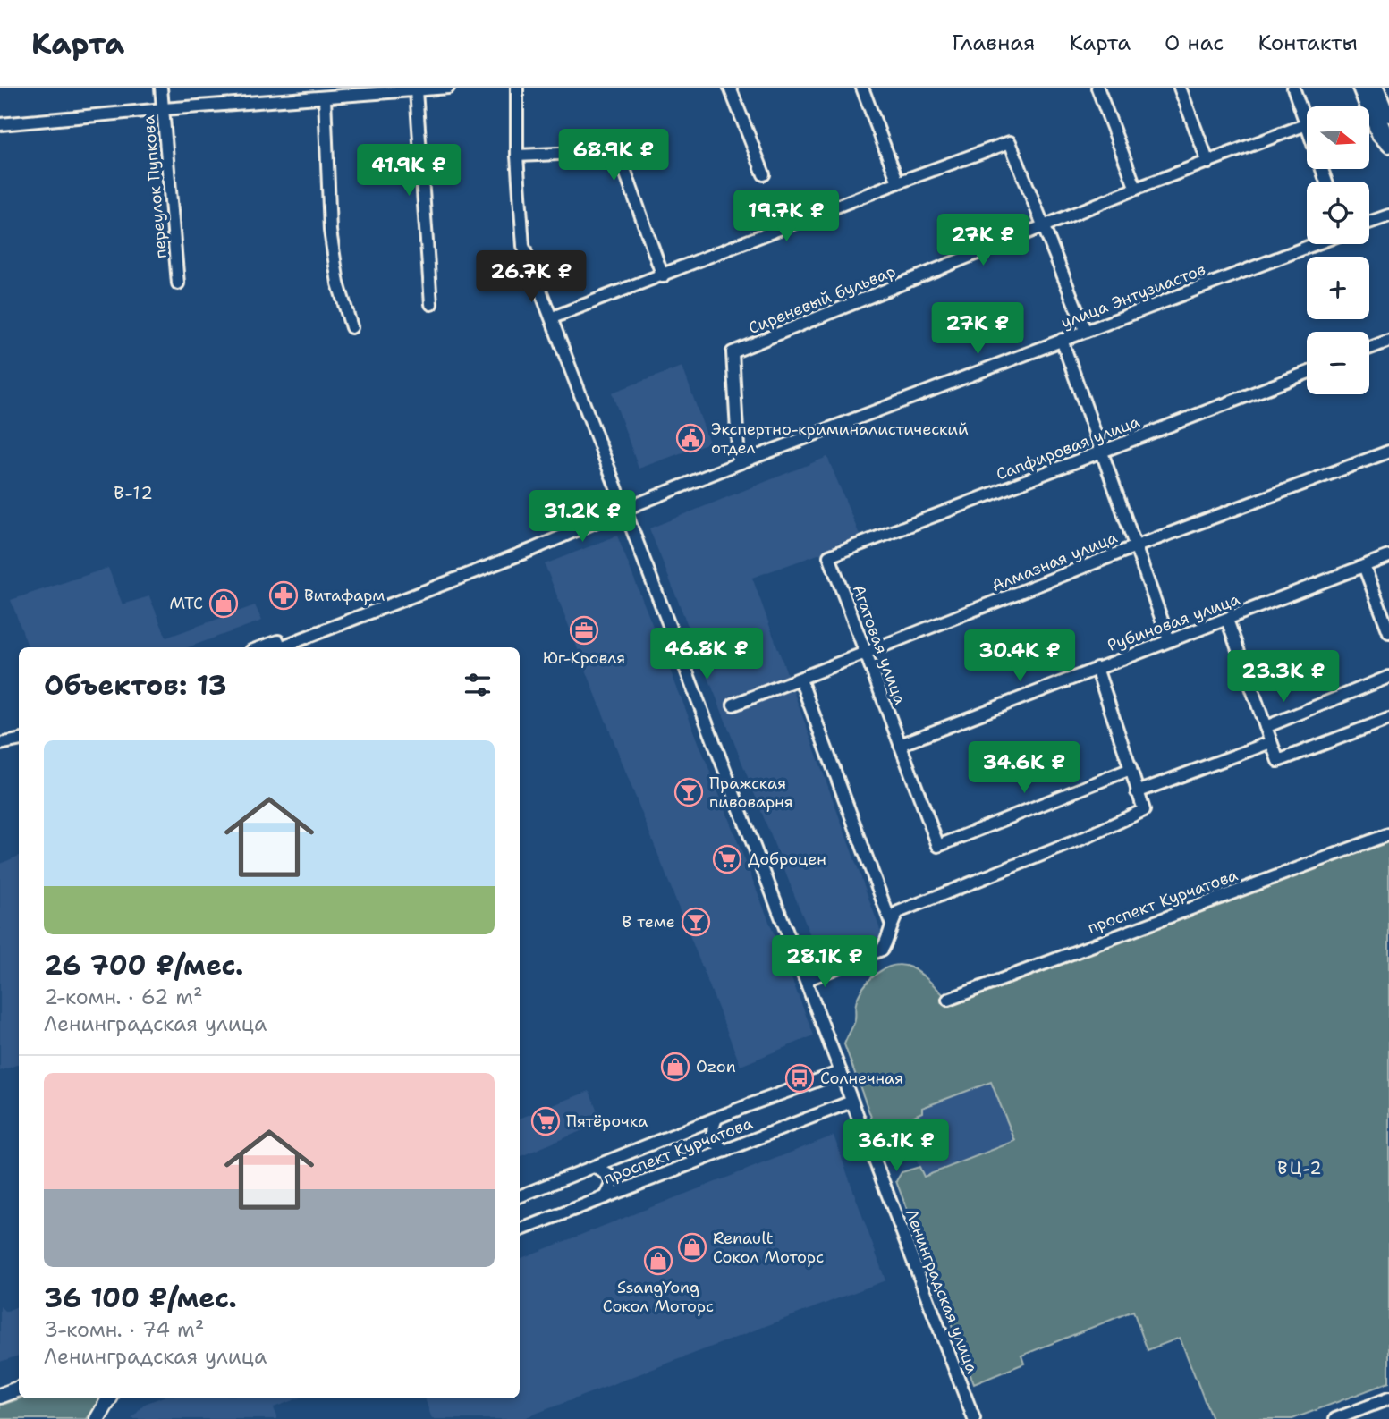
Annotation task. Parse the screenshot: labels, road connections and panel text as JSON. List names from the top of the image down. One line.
{"streets":{"street":["переулок Пупкова","улица Энтузиастов","Сиреневый бульвар","Сапфировая улица","Алмазная улица","Рубиновая улица","Агатовая улица","проспект Курчатова"]},"crossings":[["улица Энтузиастов","Сиреневый бульвар"],["Сапфировая улица","Агатовая улица"],["Алмазная улица","Агатовая улица"],["Рубиновая улица","Агатовая улица"]],"districts":["В-12","ВЦ-2"],"places":{"public building":["Экспертно-криминалистический отдел"],"pharmacy":["Витафарм"],"shop":["МТС","Ozon","Renault Сокол Моторс","SsangYong Сокол Моторс"],"office":["Юг-Кровля"],"bar":["Пражская пивоварня","В теме"],"supermarket":["Доброцен","Пятёрочка"],"bus stop":["Солнечная"]},"north":"right","page":{"header":"Карта","nav":["Главная","Карта","О нас","Контакты"],"map_buttons":["+","−"],"price":["68.9K ₽","41.9K ₽","19.7K ₽","27K ₽","26.7K ₽","27K ₽","31.2K ₽","46.8K ₽","30.4K ₽","23.3K ₽","34.6K ₽","28.1K ₽","36.1K ₽"],"heading":"Объектов: 13","list":[{"name":"26 700 ₽/мес.","note":"2-комн. · 62 m² · Ленинградская улица"},{"name":"36 100 ₽/мес.","note":"3-комн. · 74 m² · Ленинградская улица"}]}}
